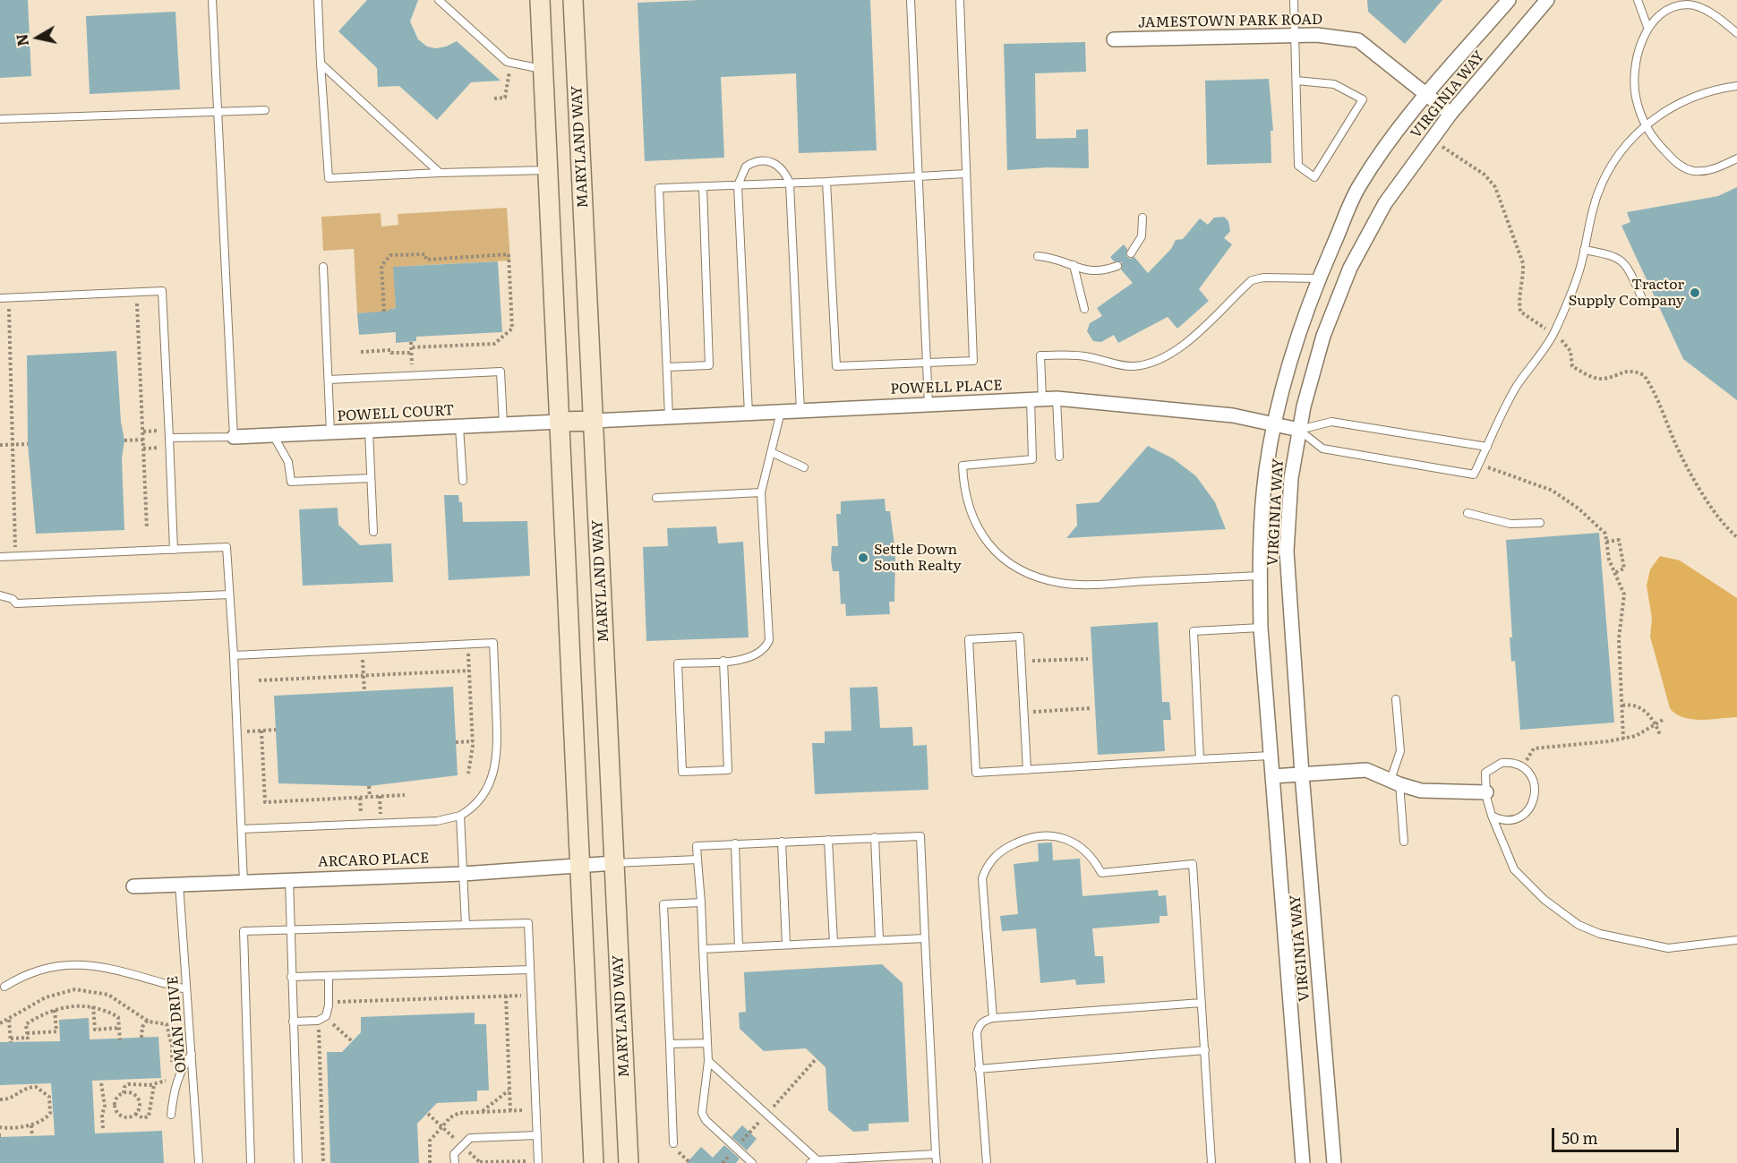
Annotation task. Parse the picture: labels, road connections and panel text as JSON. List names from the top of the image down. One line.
{"streets":{"main road":["MARYLAND WAY"],"street":["JAMESTOWN PARK ROAD","VIRGINIA WAY","POWELL PLACE","POWELL COURT","ARCARO PLACE"],"lane":["OMAN DRIVE"]},"crossings":[["JAMESTOWN PARK ROAD","VIRGINIA WAY"],["VIRGINIA WAY","POWELL PLACE"],["MARYLAND WAY","POWELL PLACE"],["MARYLAND WAY","ARCARO PLACE"],["ARCARO PLACE","OMAN DRIVE"]],"places":["Tractor Supply Company","Settle Down South Realty"],"scale_bar":"50 m","north":"left"}
